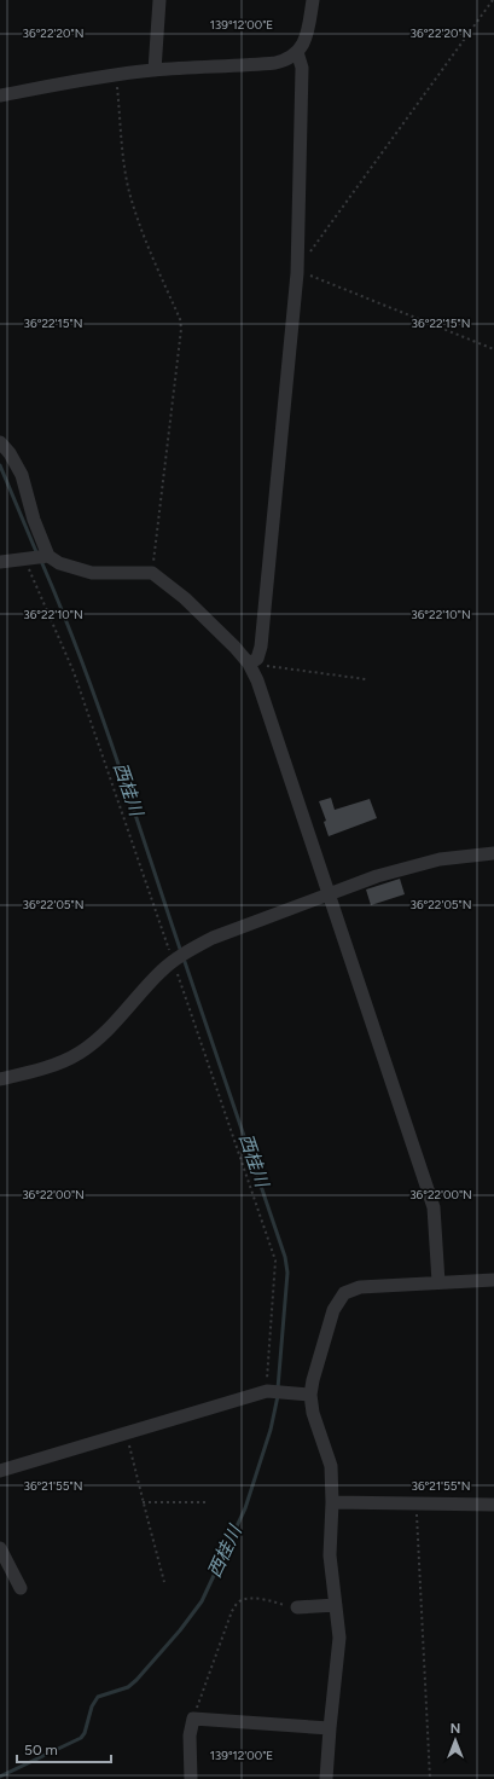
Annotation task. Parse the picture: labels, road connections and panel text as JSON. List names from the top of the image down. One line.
{"water":["西桂川"],"scale_bar":"50 m","north":"top","coordinates":["139°12'00\"E","36°22'20\"N","36°22'15\"N","36°22'10\"N","36°22'05\"N","36°22'00\"N","36°21'55\"N"]}
